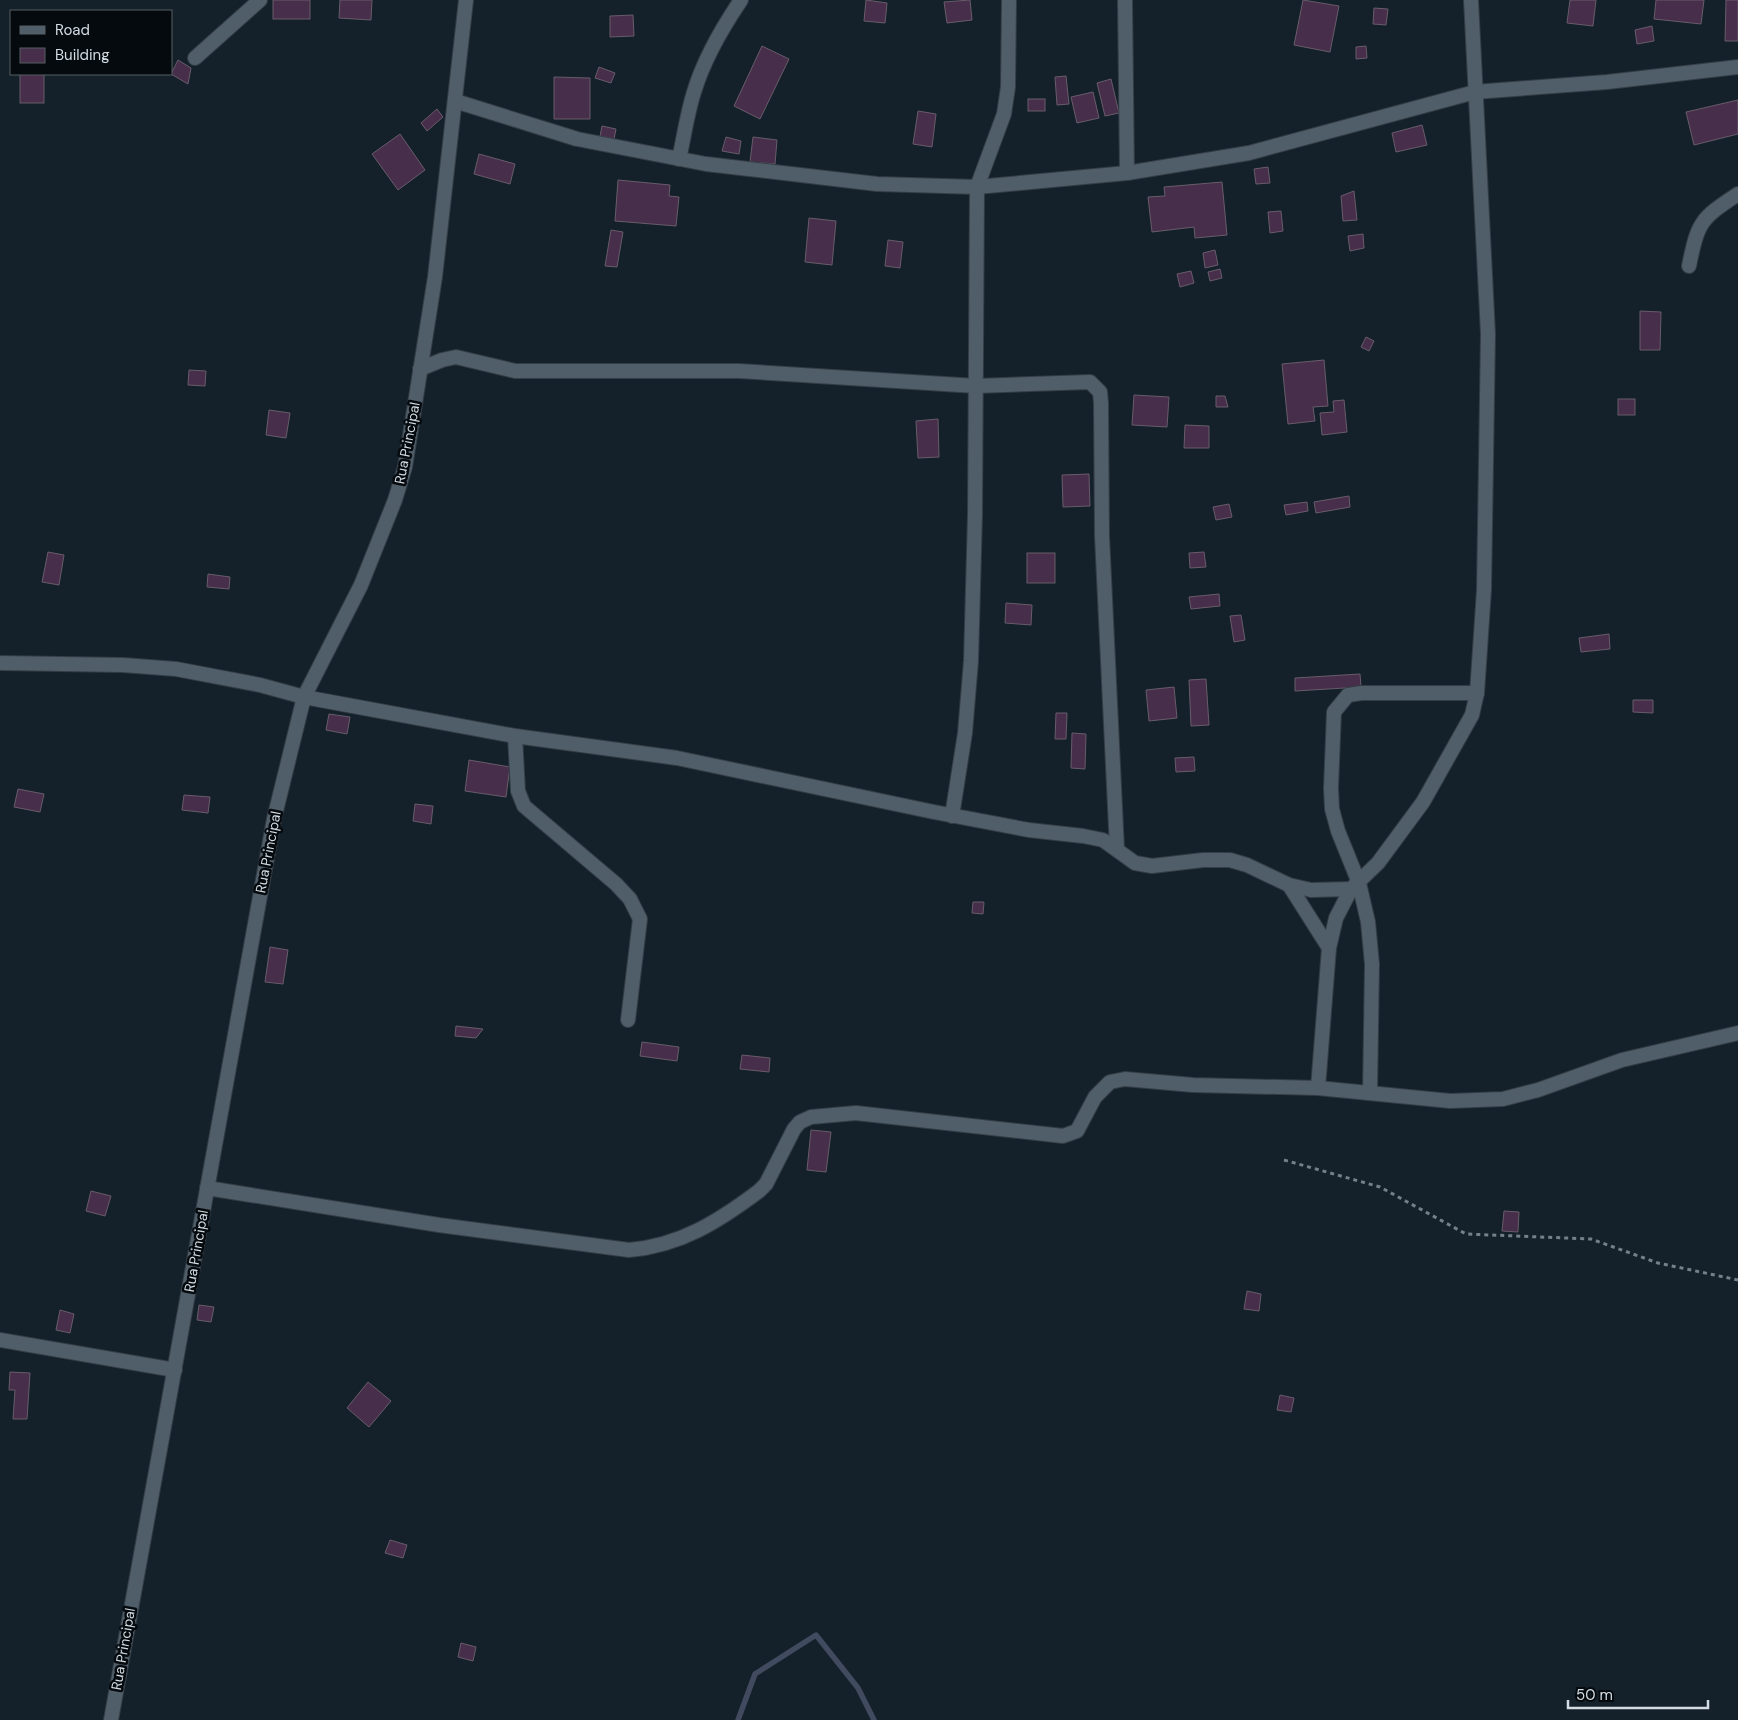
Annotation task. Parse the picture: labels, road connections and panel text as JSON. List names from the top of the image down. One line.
{"streets":{"street":["Rua Principal"]},"legend":["Road","Building"],"scale_bar":"50 m"}
